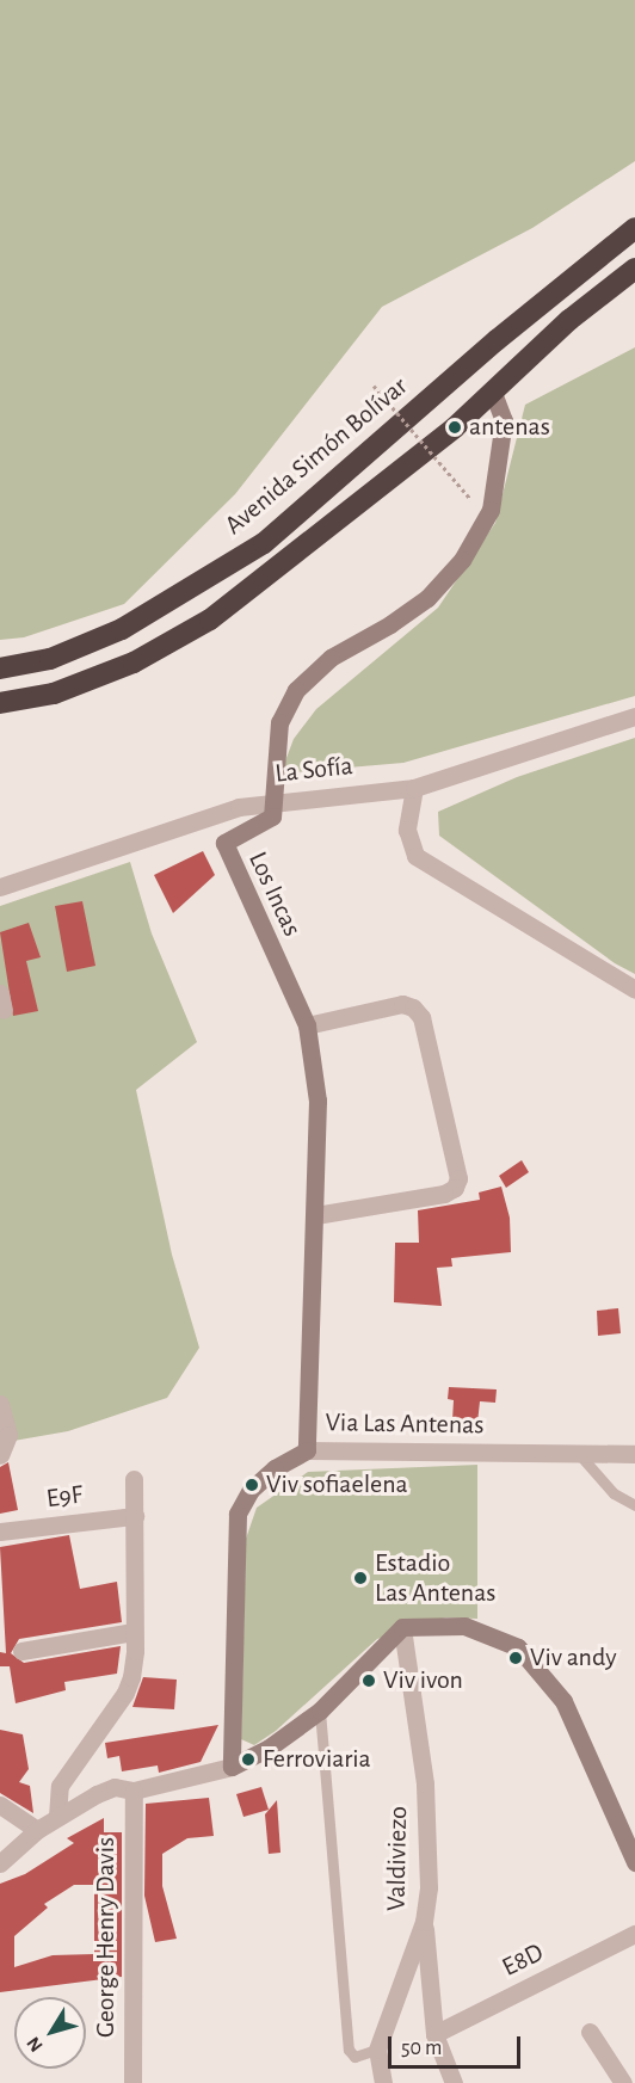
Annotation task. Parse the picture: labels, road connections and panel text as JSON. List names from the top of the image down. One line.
{"streets":{"highway":["Avenida Simón Bolívar"],"street":["La Sofía","Los Incas","Via Las Antenas","E9F","Valdiviezo","George Henry Davis","E8D"]},"crossings":[["La Sofía","Los Incas"],["Los Incas","Via Las Antenas"]],"places":["antenas","Viv sofiaelena","Estadio Las Antenas","Viv andy","Viv ivon","Ferroviaria"],"scale_bar":"50 m","north":"bottom left"}
